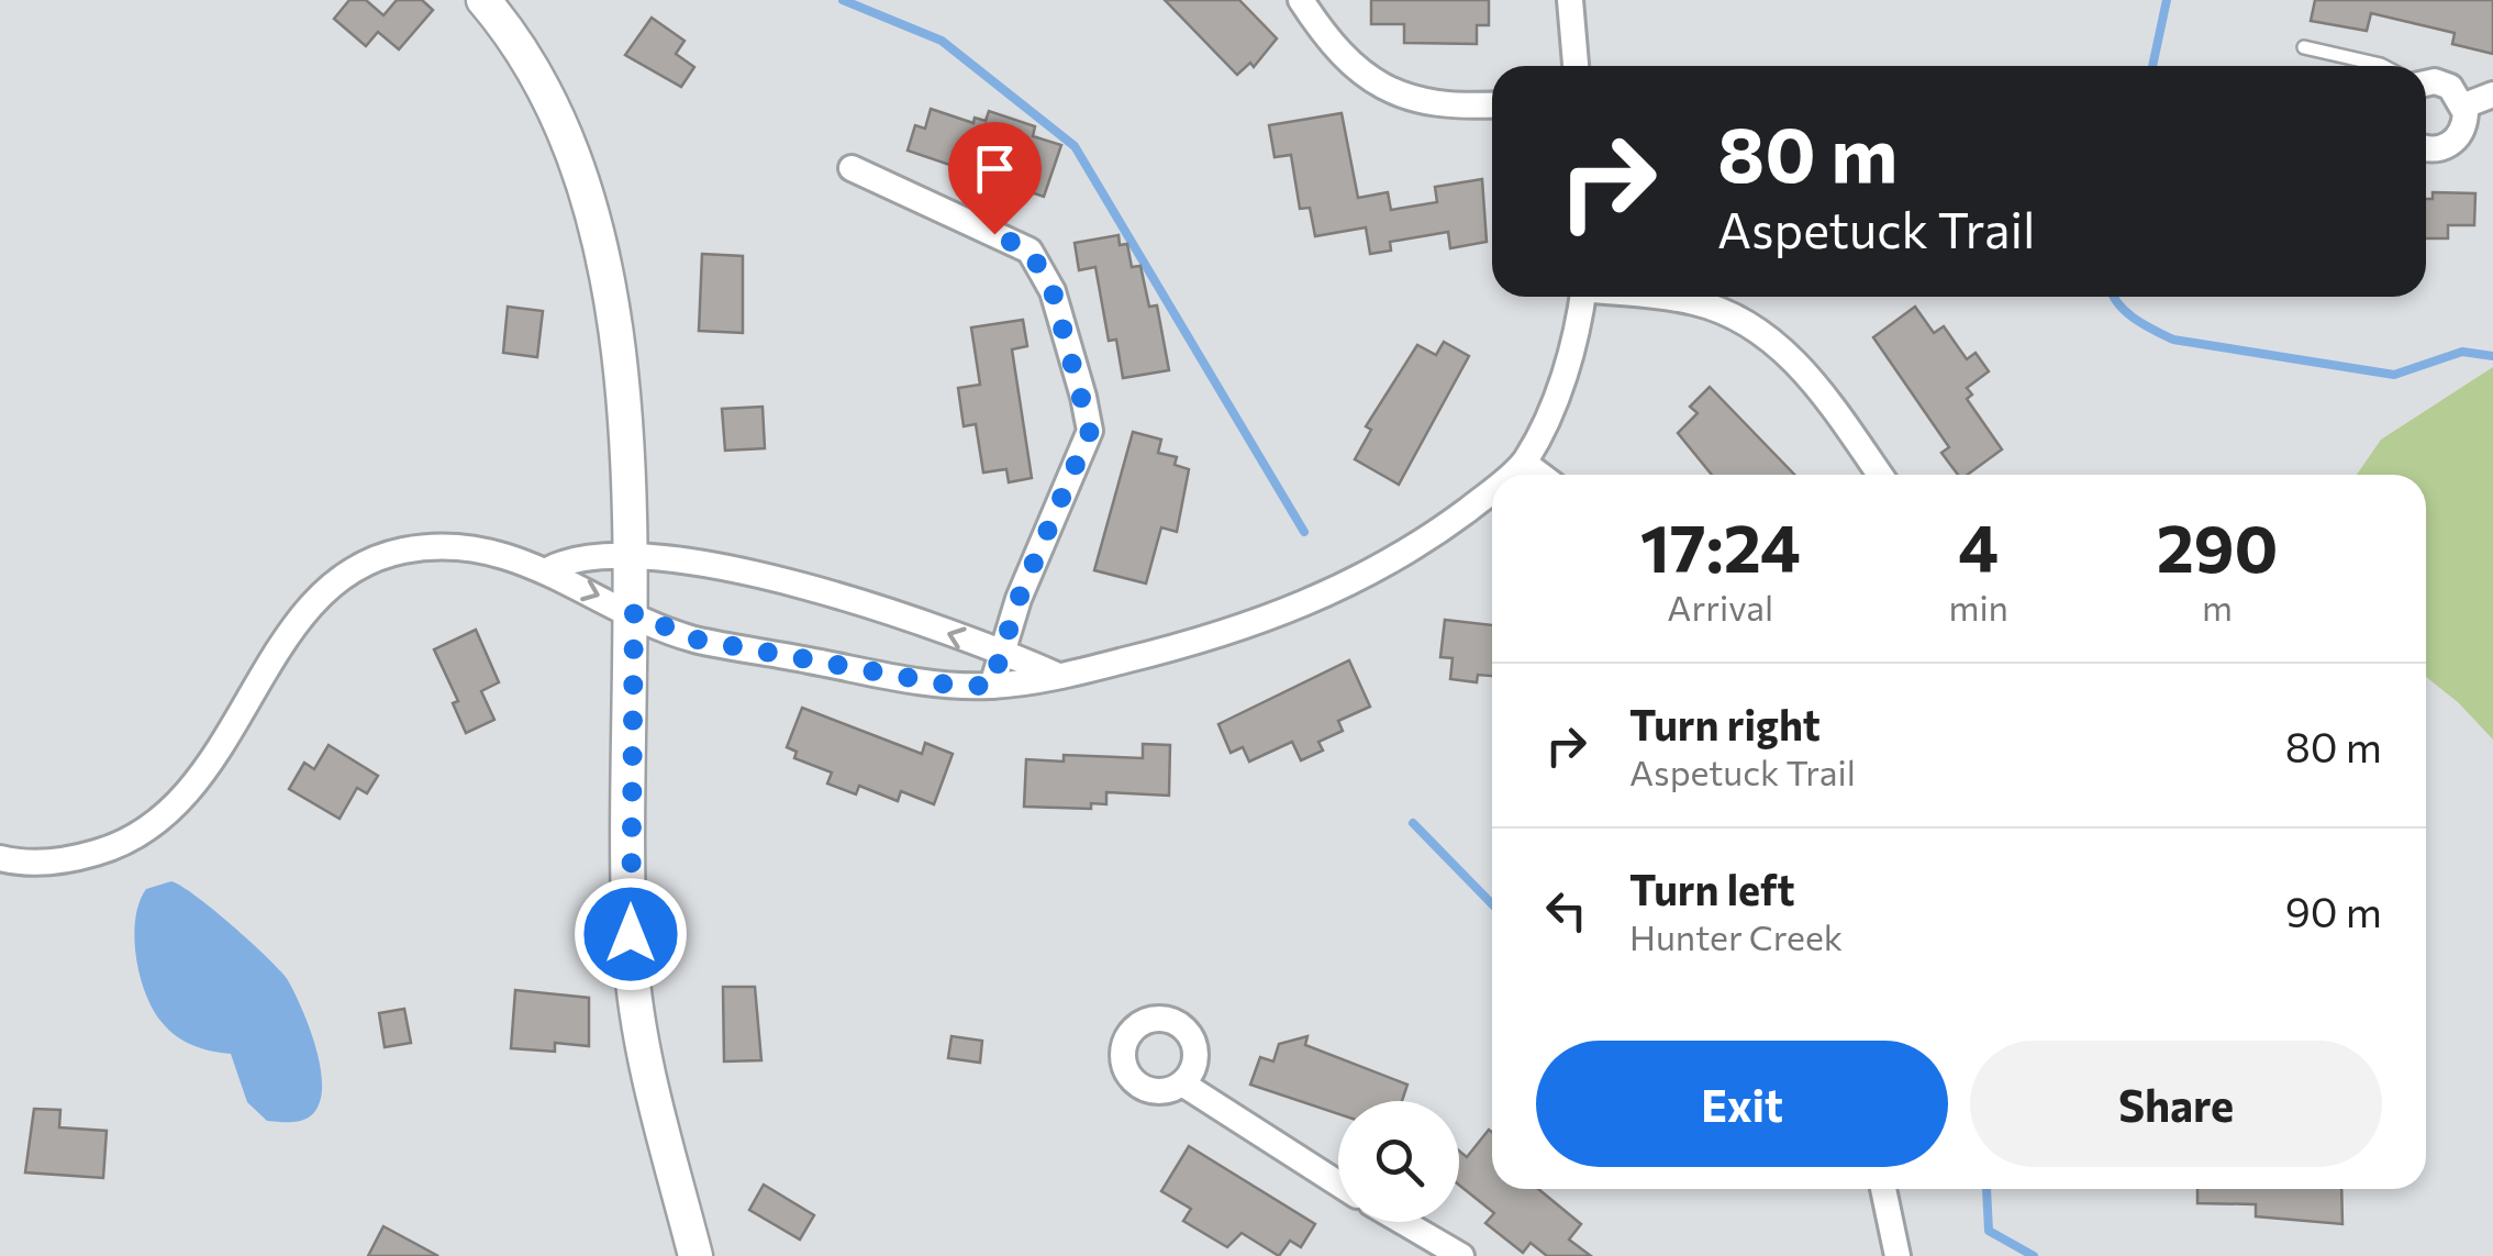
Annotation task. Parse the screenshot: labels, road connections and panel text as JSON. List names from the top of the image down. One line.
{"page":{"turn":["80 m","Aspetuck Trail"],"eta":["17:24","Arrival","4","min","290","m"],"list":[{"name":"Turn right","note":"Aspetuck Trail","value":"80 m"},{"name":"Turn left","note":"Hunter Creek","value":"90 m"}],"buttons":["Exit","Share"]}}
